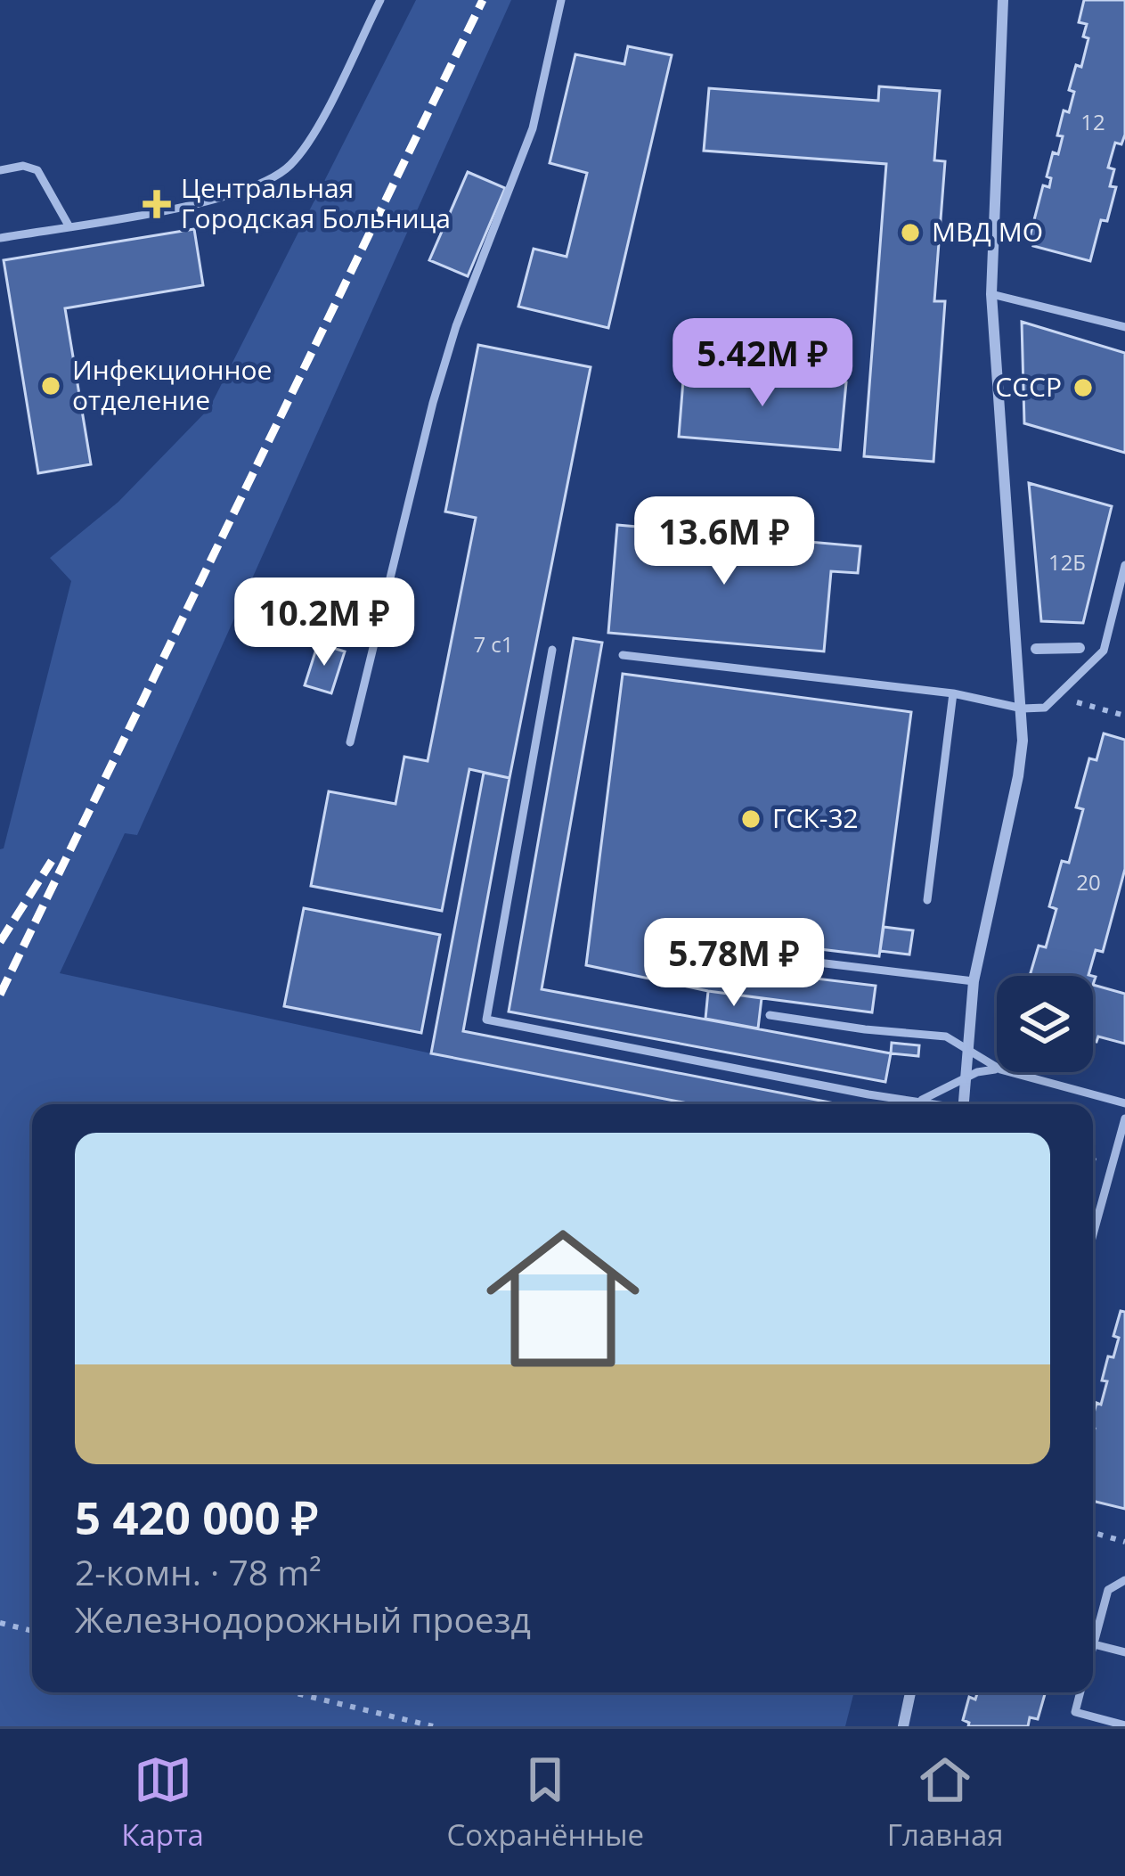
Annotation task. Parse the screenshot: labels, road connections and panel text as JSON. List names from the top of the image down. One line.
{"places":{"health":["Центральная Городская Больница"],"other":["МВД МО","Инфекционное отделение","СССР","ГСК-32"]},"house_numbers":["12","12Б","7 с1","20"],"page":{"price":["5.42M ₽","13.6M ₽","10.2M ₽","5.78M ₽"],"list":[{"name":"5 420 000 ₽","note":"2-комн. · 78 m² · Железнодорожный проезд"}],"tabs":["Карта","Сохранённые","Главная"]}}
